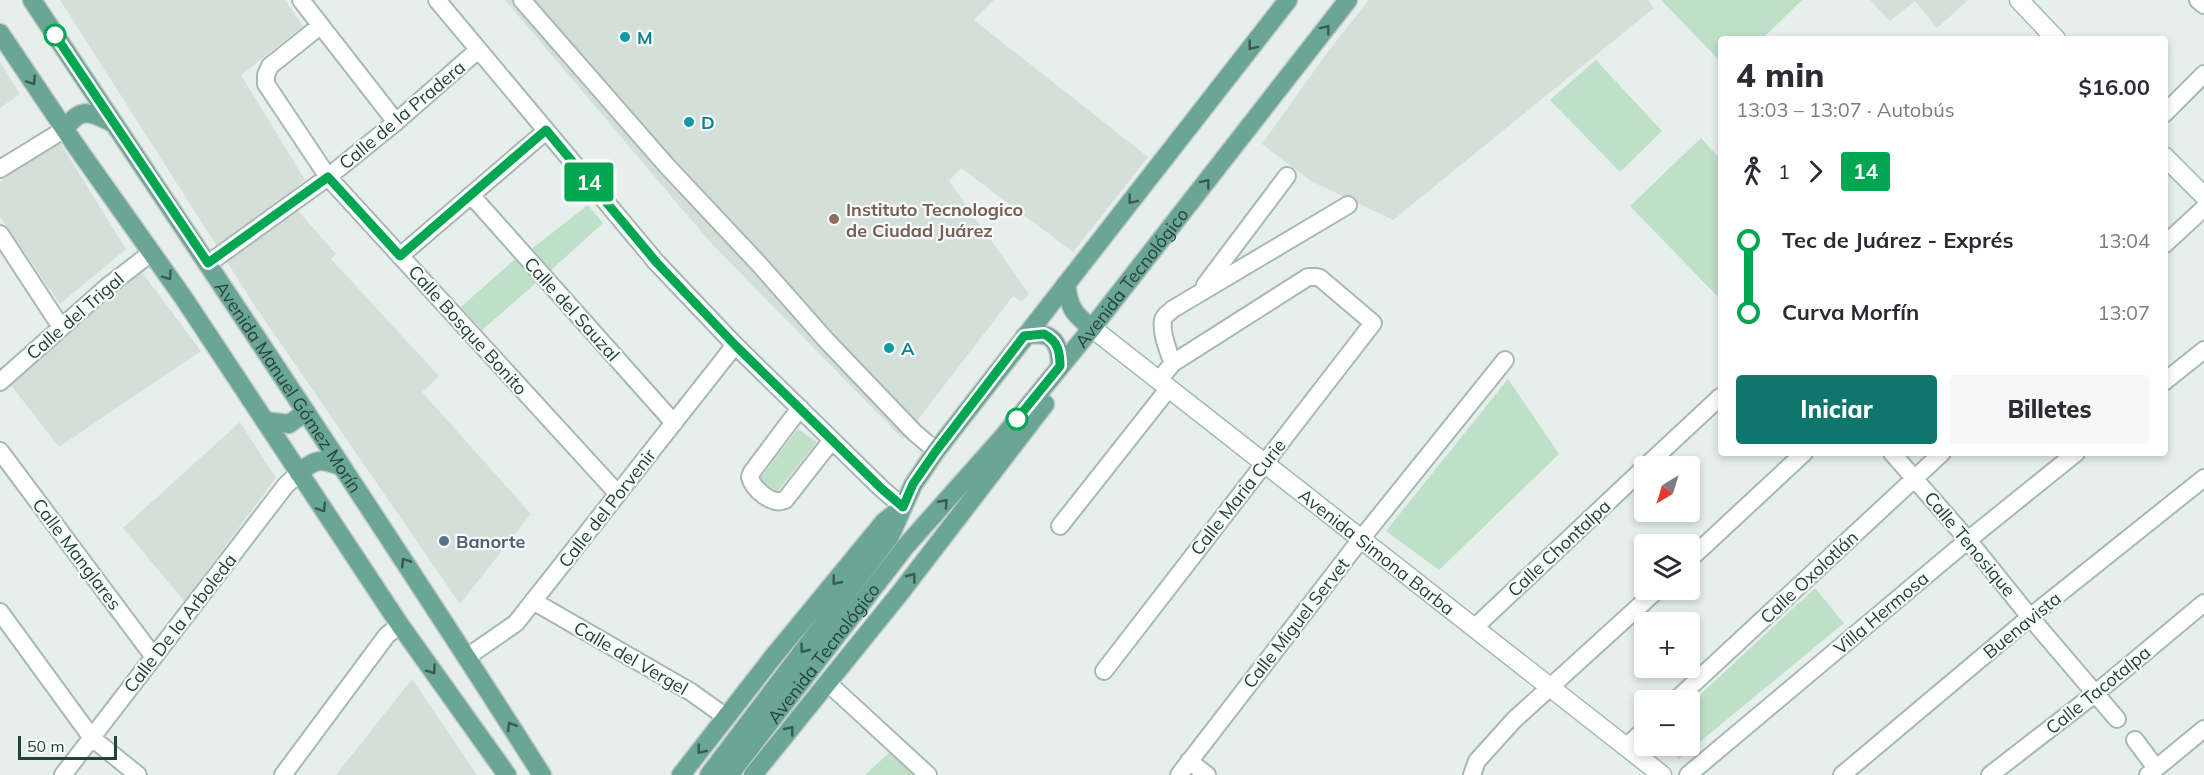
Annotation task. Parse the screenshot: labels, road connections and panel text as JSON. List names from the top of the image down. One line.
{"streets":{"main road":["Avenida Tecnológico","Avenida Manuel Gómez Morín","Avenida Simona Barba"],"street":["Calle de la Pradera","Calle del Sauzal","Calle del Trigal","Calle Bosque Bonito","Calle Maria Curie","Calle del Porvenir","Calle Tenosique","Calle Chontalpa","Calle Manglares","Calle Oxolotlán","Villa Hermosa","Calle De la Arboleda","Calle Miguel Servet","Buenavista","Calle del Vergel","Calle Tacotalpa"]},"crossings":[["Calle de la Pradera","Calle Bosque Bonito"],["Calle de la Pradera","Avenida Manuel Gómez Morín"],["Avenida Tecnológico","Avenida Simona Barba"],["Calle del Sauzal","Calle del Porvenir"],["Calle Bosque Bonito","Calle del Porvenir"],["Avenida Manuel Gómez Morín","Calle del Porvenir"],["Calle Maria Curie","Avenida Simona Barba"],["Calle del Porvenir","Calle del Vergel"],["Calle Tenosique","Calle Oxolotlán"],["Calle Tenosique","Villa Hermosa"],["Calle Tenosique","Buenavista"],["Calle Tenosique","Calle Tacotalpa"],["Calle Chontalpa","Avenida Simona Barba"],["Avenida Simona Barba","Calle Miguel Servet"],["Calle Manglares","Calle De la Arboleda"]],"places":["M","D","Instituto Tecnologico de Ciudad Juárez","A","Banorte"],"lines":["bus line 14"],"scale_bar":"50 m","north":"bottom left","page":{"on_map":"14","heading":["4 min","13:03 – 13:07 · Autobús","$16.00"],"legs":["1","14"],"list":[{"name":"Tec de Juárez - Exprés","value":"13:04"},{"name":"Curva Morfín","value":"13:07"}],"buttons":["Iniciar","Billetes"],"map_buttons":["+","−"],"scale":"50 m"}}
